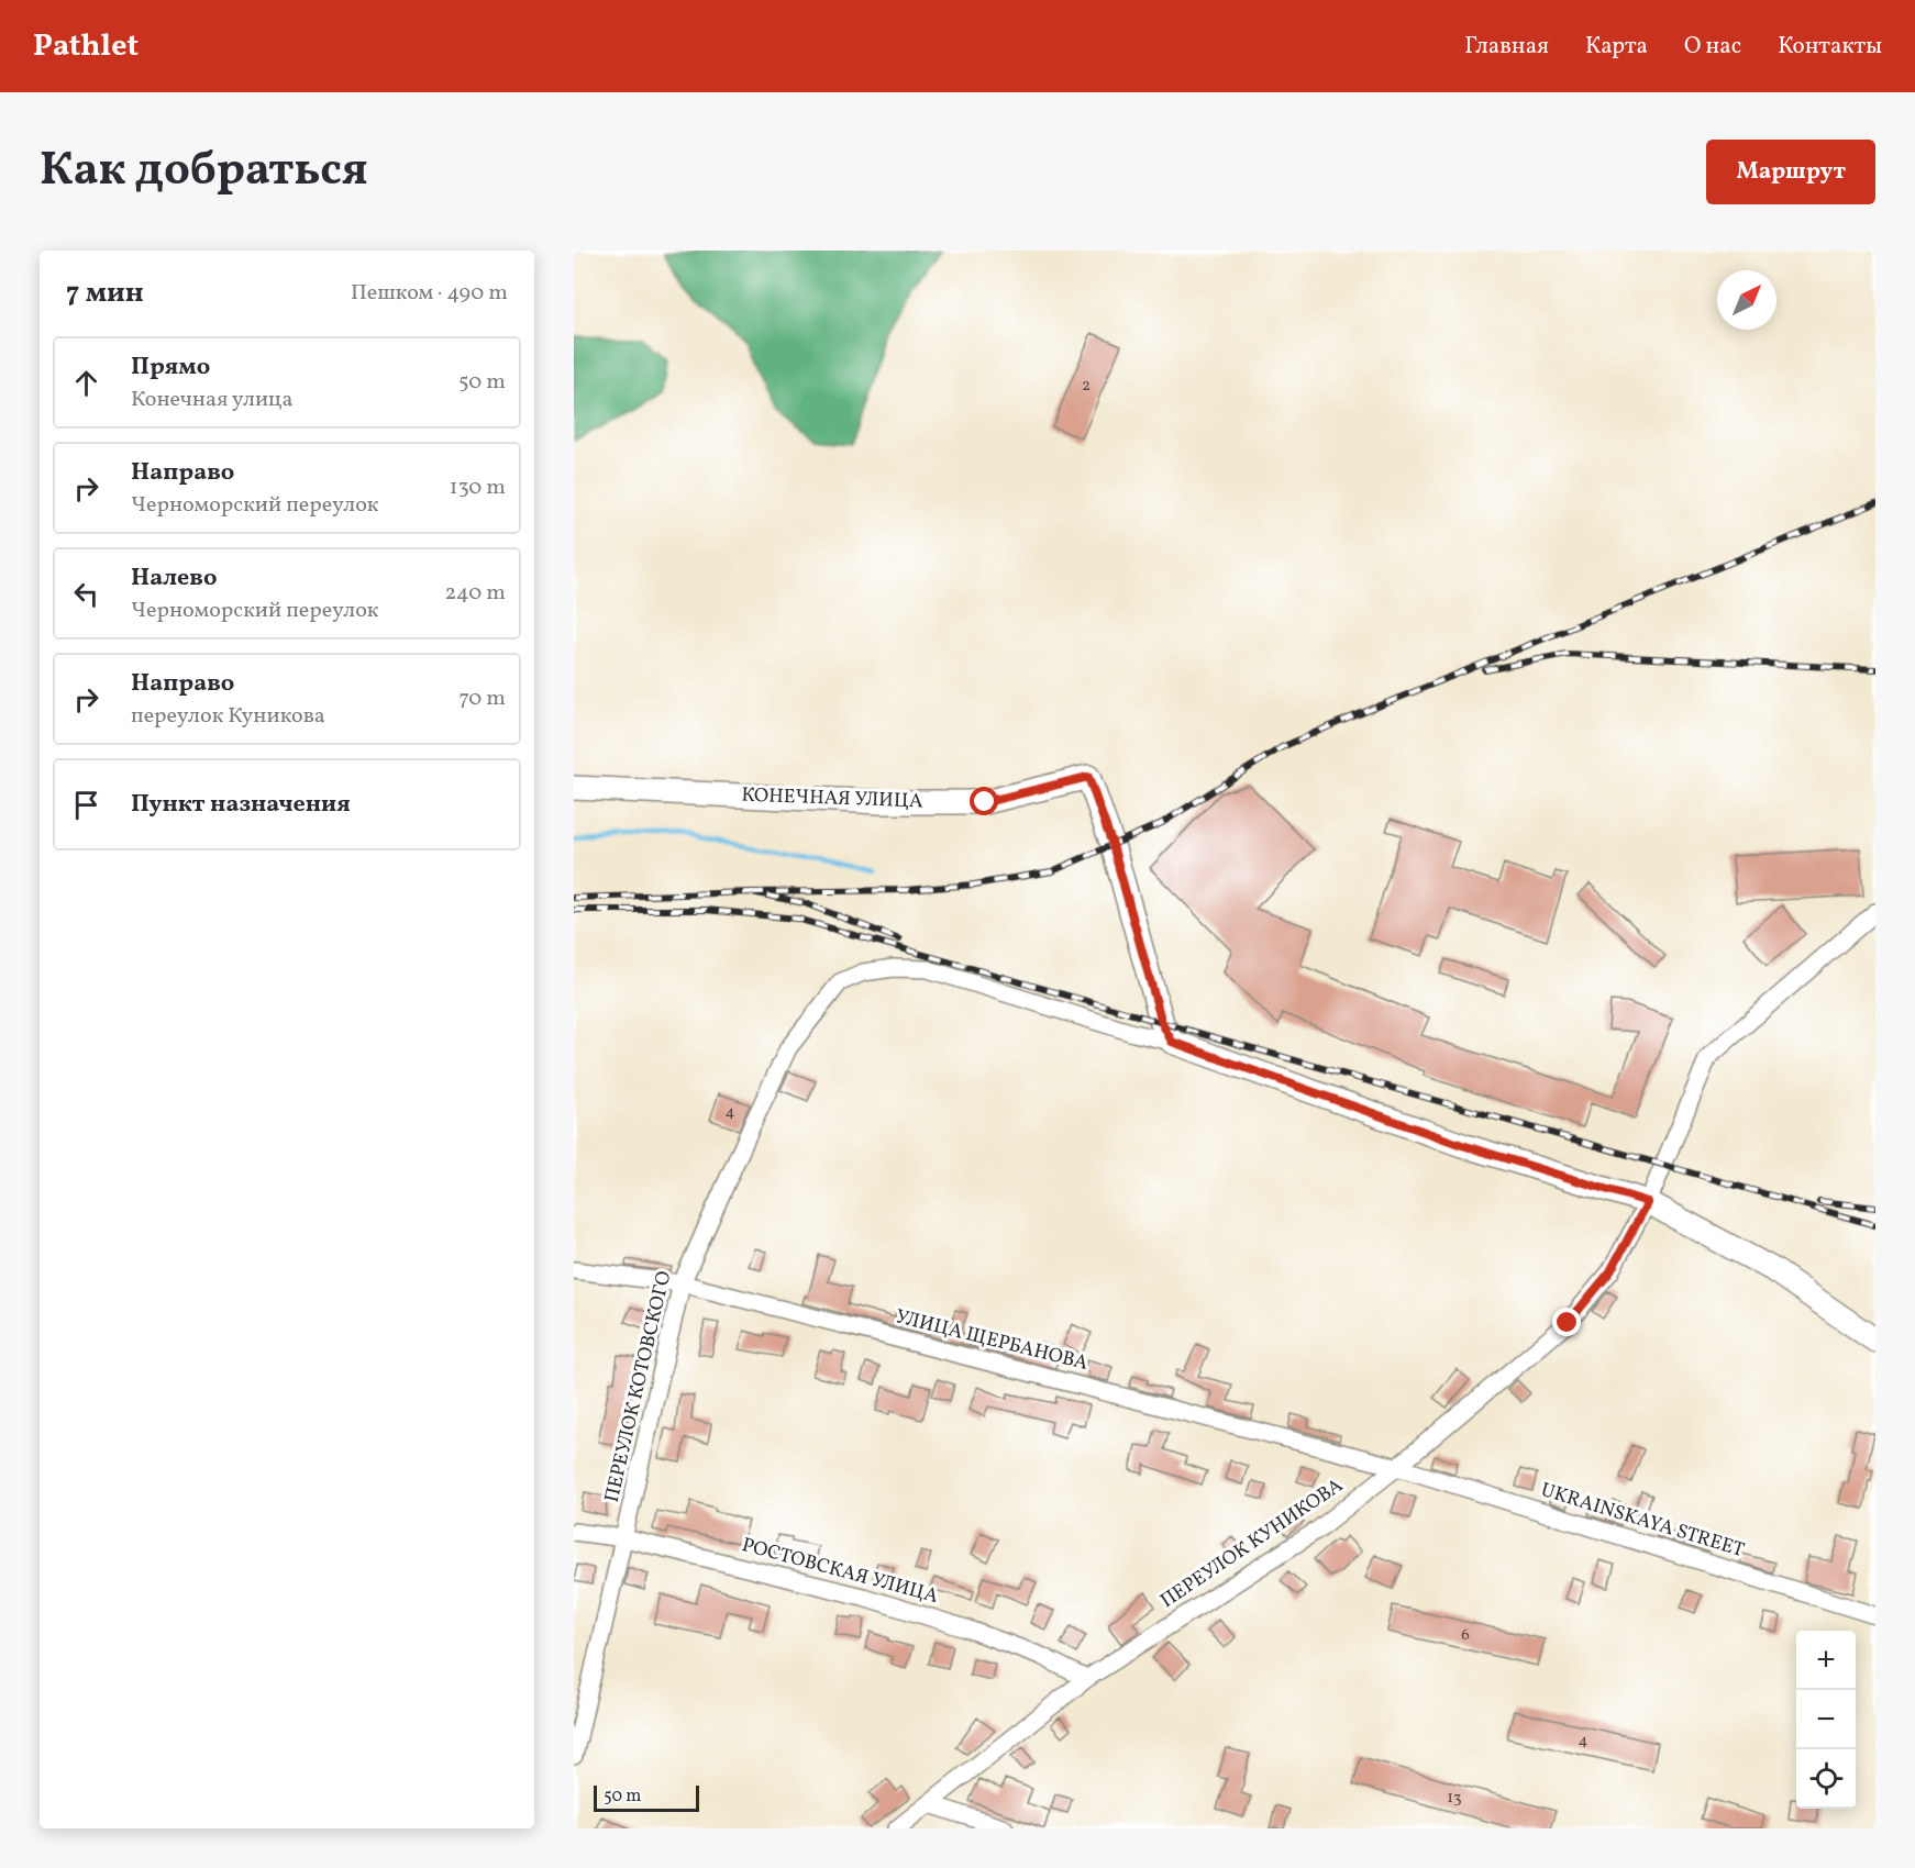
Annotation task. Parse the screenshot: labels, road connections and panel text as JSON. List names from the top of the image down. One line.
{"streets":{"street":["КОНЕЧНАЯ УЛИЦА","УЛИЦА ЩЕРБАНОВА","ПЕРЕУЛОК КОТОВСКОГО","UKRAINSKAYA STREET","ПЕРЕУЛОК КУНИКОВА","РОСТОВСКАЯ УЛИЦА"]},"crossings":[["КОНЕЧНАЯ УЛИЦА","ПЕРЕУЛОК КОТОВСКОГО"],["УЛИЦА ЩЕРБАНОВА","ПЕРЕУЛОК КОТОВСКОГО"],["УЛИЦА ЩЕРБАНОВА","UKRAINSKAYA STREET"],["УЛИЦА ЩЕРБАНОВА","ПЕРЕУЛОК КУНИКОВА"],["ПЕРЕУЛОК КОТОВСКОГО","РОСТОВСКАЯ УЛИЦА"],["UKRAINSKAYA STREET","ПЕРЕУЛОК КУНИКОВА"],["ПЕРЕУЛОК КУНИКОВА","РОСТОВСКАЯ УЛИЦА"]],"house_numbers":["2","4","6","4","13"],"scale_bar":"50 m","north":"top right","page":{"header":"Pathlet","nav":["Главная","Карта","О нас","Контакты"],"title":"Как добраться","buttons":"Маршрут","heading":["7 мин","Пешком · 490 m"],"list":[["Прямо","Конечная улица","50 m"],["Направо","Черноморский переулок","130 m"],["Налево","Черноморский переулок","240 m"],["Направо","переулок Куникова","70 m"],"Пункт назначения"],"map_buttons":["+","−"],"scale":"50 m"}}
